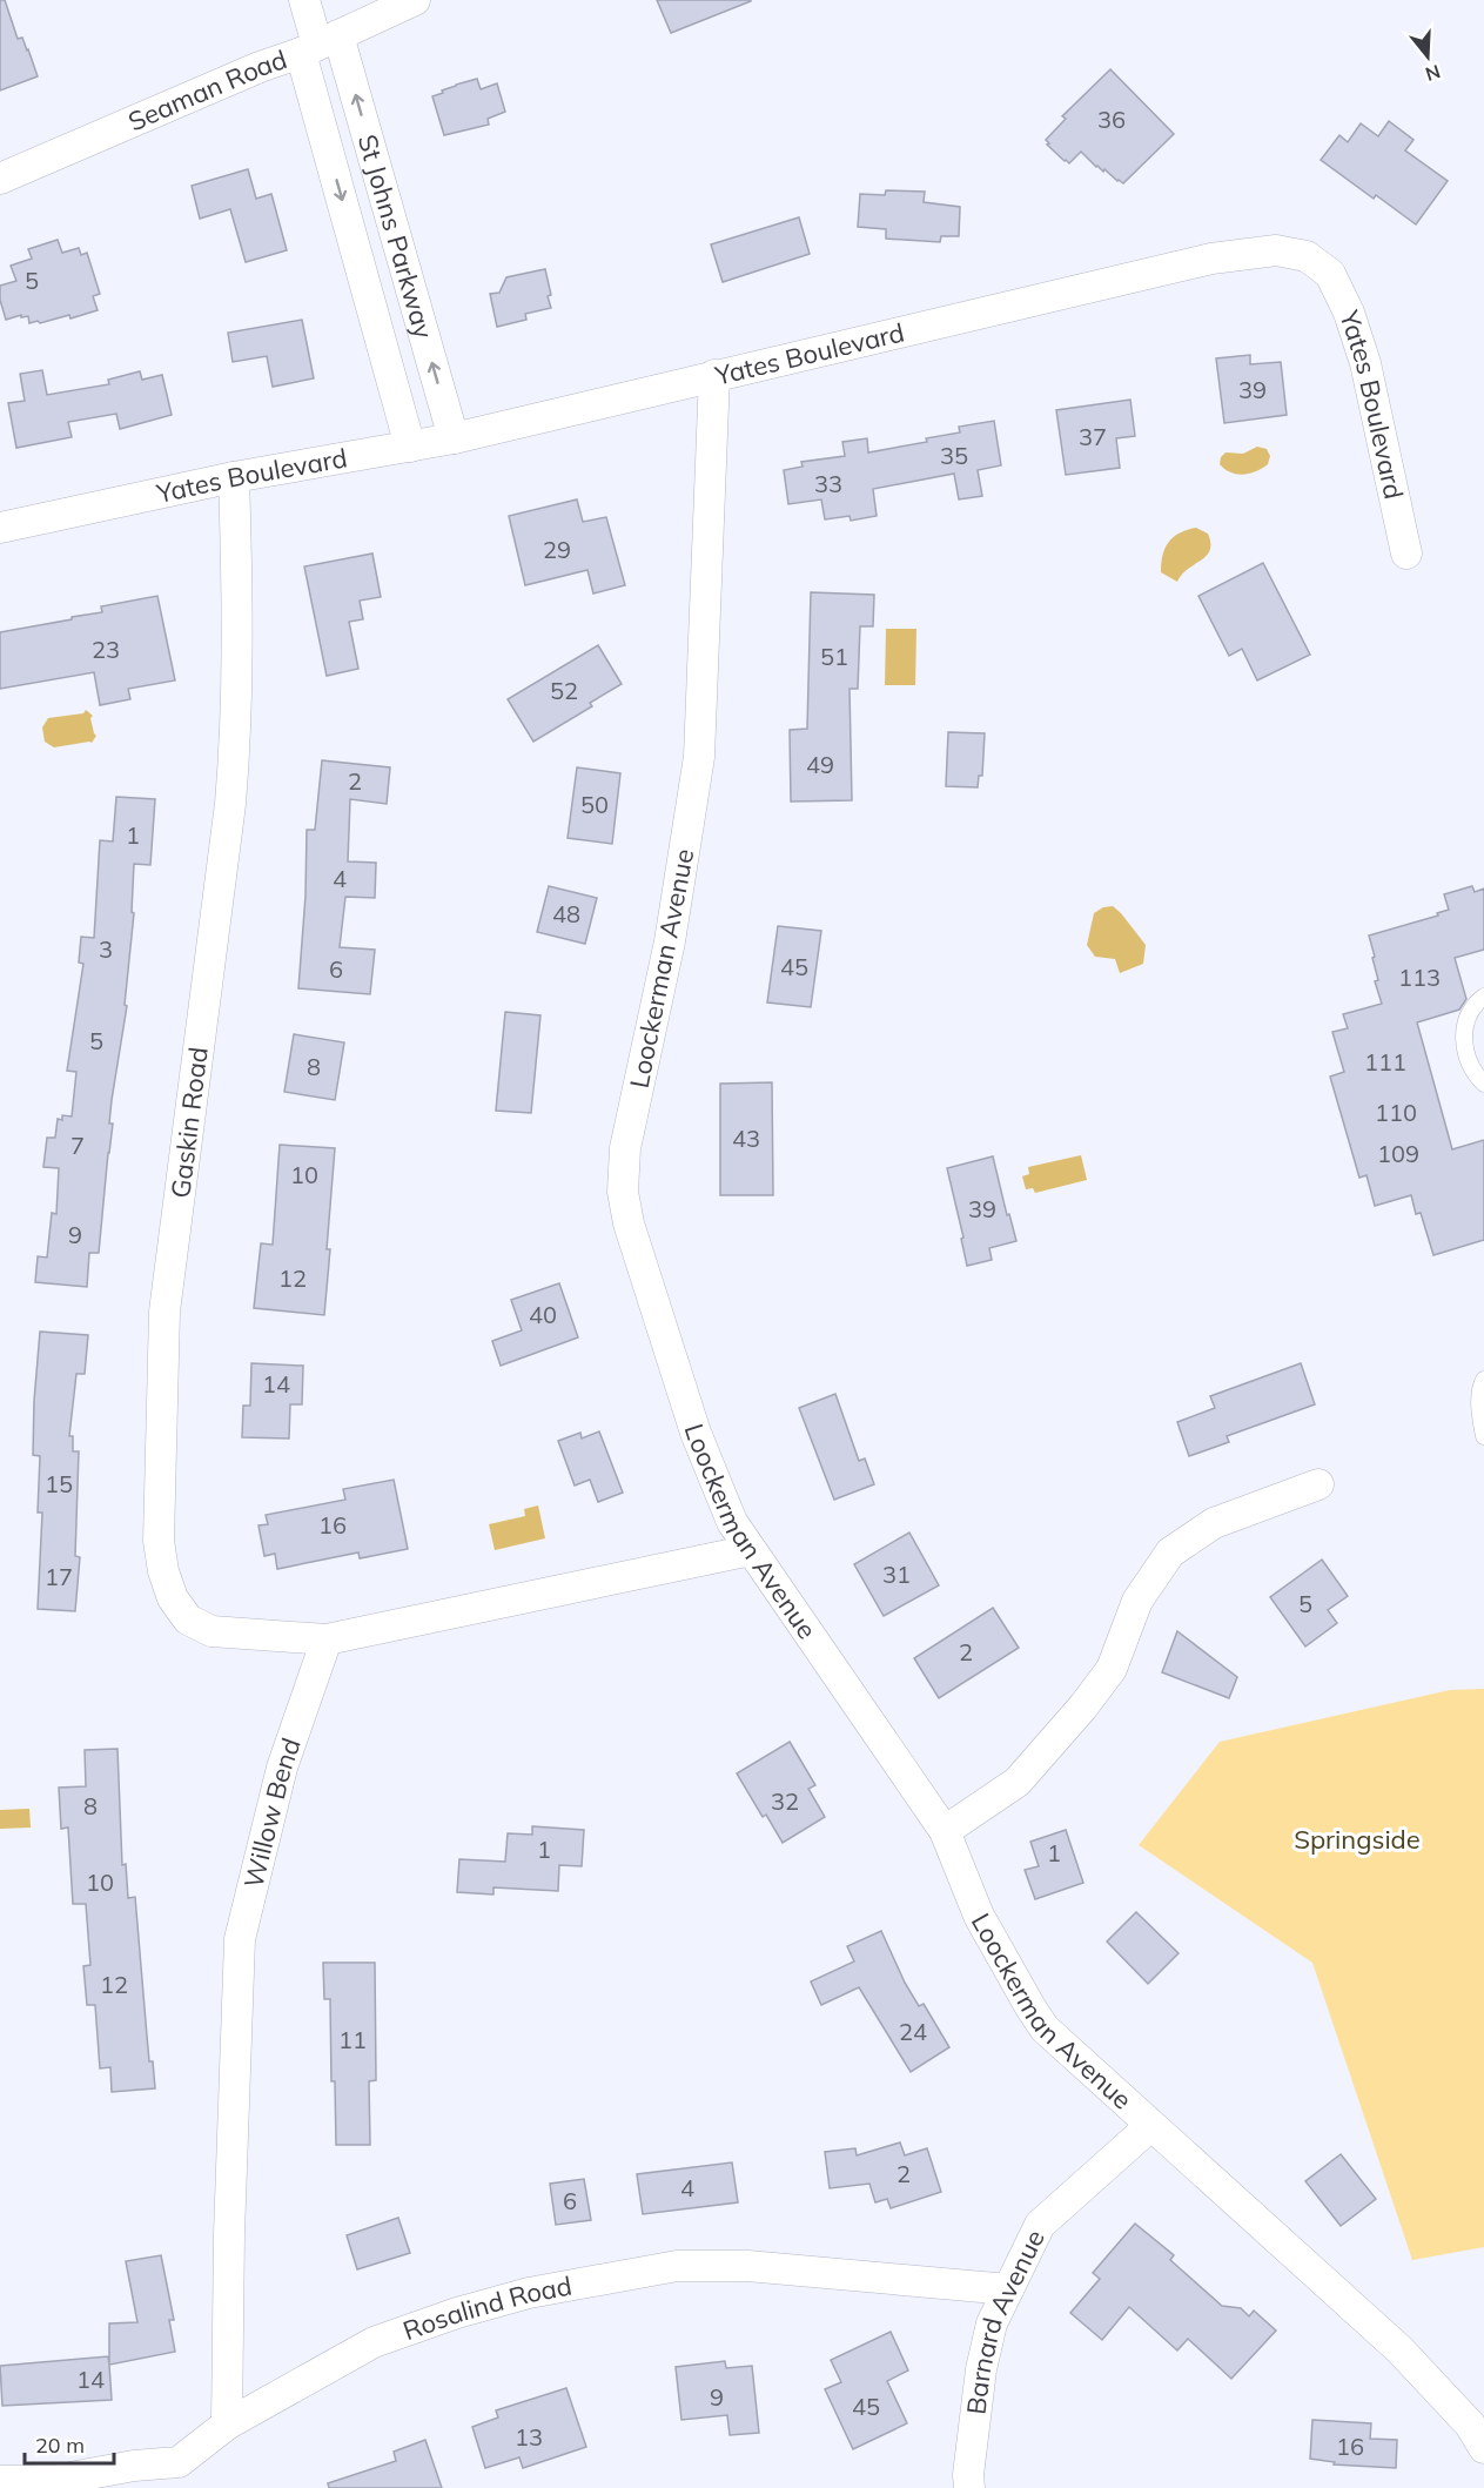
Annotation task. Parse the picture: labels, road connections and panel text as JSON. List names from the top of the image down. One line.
{"streets":{"street":["Seaman Road","St Johns Parkway","Yates Boulevard","Loockerman Avenue","Gaskin Road","Willow Bend","Rosalind Road","Barnard Avenue"]},"crossings":[["Seaman Road","St Johns Parkway"],["St Johns Parkway","Yates Boulevard"],["Yates Boulevard","Loockerman Avenue"],["Yates Boulevard","Gaskin Road"],["Loockerman Avenue","Barnard Avenue"],["Gaskin Road","Willow Bend"],["Willow Bend","Rosalind Road"],["Rosalind Road","Barnard Avenue"]],"parks":["Springside"],"house_numbers":["36","5","39","37","35","33","29","23","51","52","49","2","50","1","4","48","3","45","6","113","5","111","8","110","43","7","109","10","39","9","12","40","14","15","16","31","17","5","2","32","8","1","1","10","12","24","11","2","4","6","14","9","45","13","16"],"scale_bar":"20 m","north":"bottom"}
